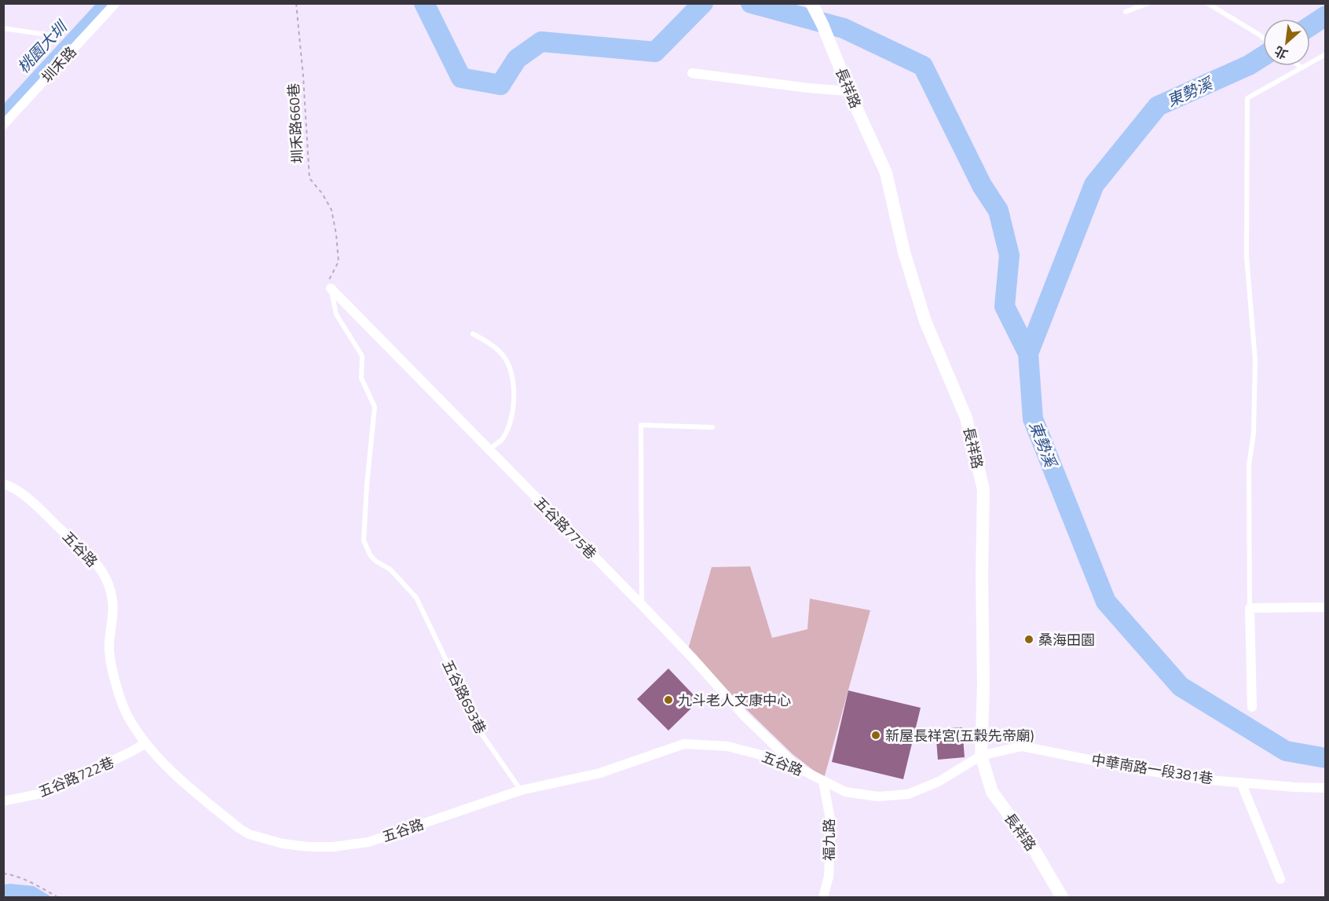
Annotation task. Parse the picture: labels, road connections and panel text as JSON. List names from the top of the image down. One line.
{"streets":{"street":["圳禾路","長祥路","五谷路775巷","五谷路","中華南路一段381巷","五谷路722巷","福九路"],"lane":["五谷路693巷"],"path":["圳禾路660巷"]},"crossings":[["長祥路","五谷路"],["長祥路","中華南路一段381巷"],["圳禾路660巷","五谷路775巷"],["圳禾路660巷","五谷路693巷"],["五谷路775巷","五谷路"],["五谷路775巷","五谷路693巷"],["五谷路","五谷路693巷"],["五谷路","中華南路一段381巷"],["五谷路","五谷路722巷"],["五谷路","福九路"]],"water":["桃園大圳","東勢溪"],"places":["桑海田園","九斗老人文康中心","新屋長祥宮(五穀先帝廟)"],"north":"bottom left"}
